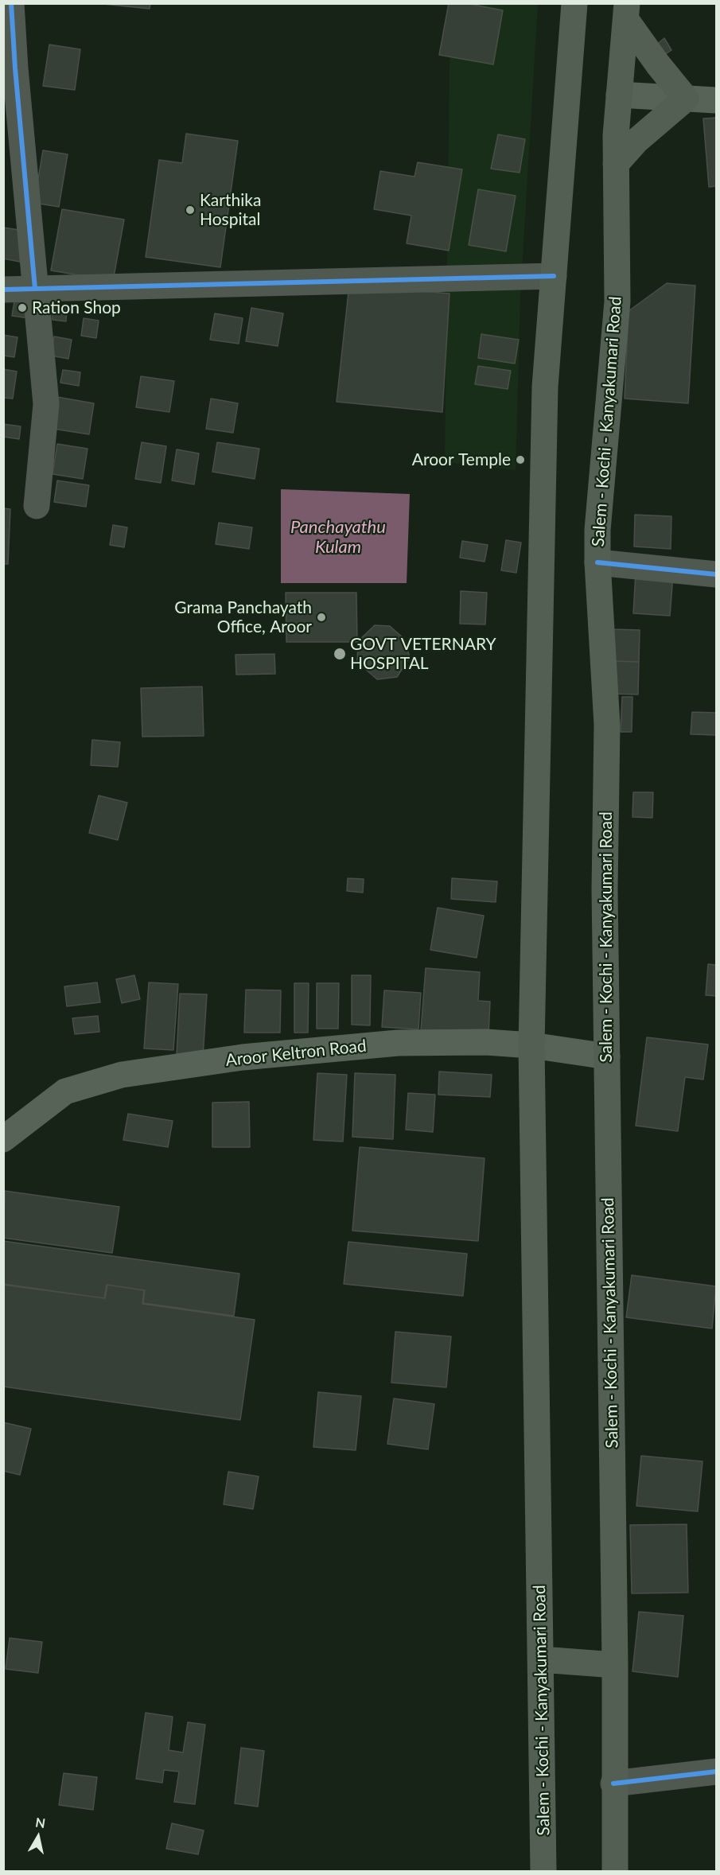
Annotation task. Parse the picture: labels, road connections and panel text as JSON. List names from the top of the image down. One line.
{"streets":{"highway":["Salem - Kochi - Kanyakumari Road"],"main road":["Aroor Keltron Road"]},"crossings":[["Salem - Kochi - Kanyakumari Road","Aroor Keltron Road"]],"water":["Panchayathu Kulam"],"places":["Karthika Hospital","Ration Shop","Aroor Temple","Grama Panchayath Office, Aroor","GOVT VETERNARY HOSPITAL"],"north":"top"}
